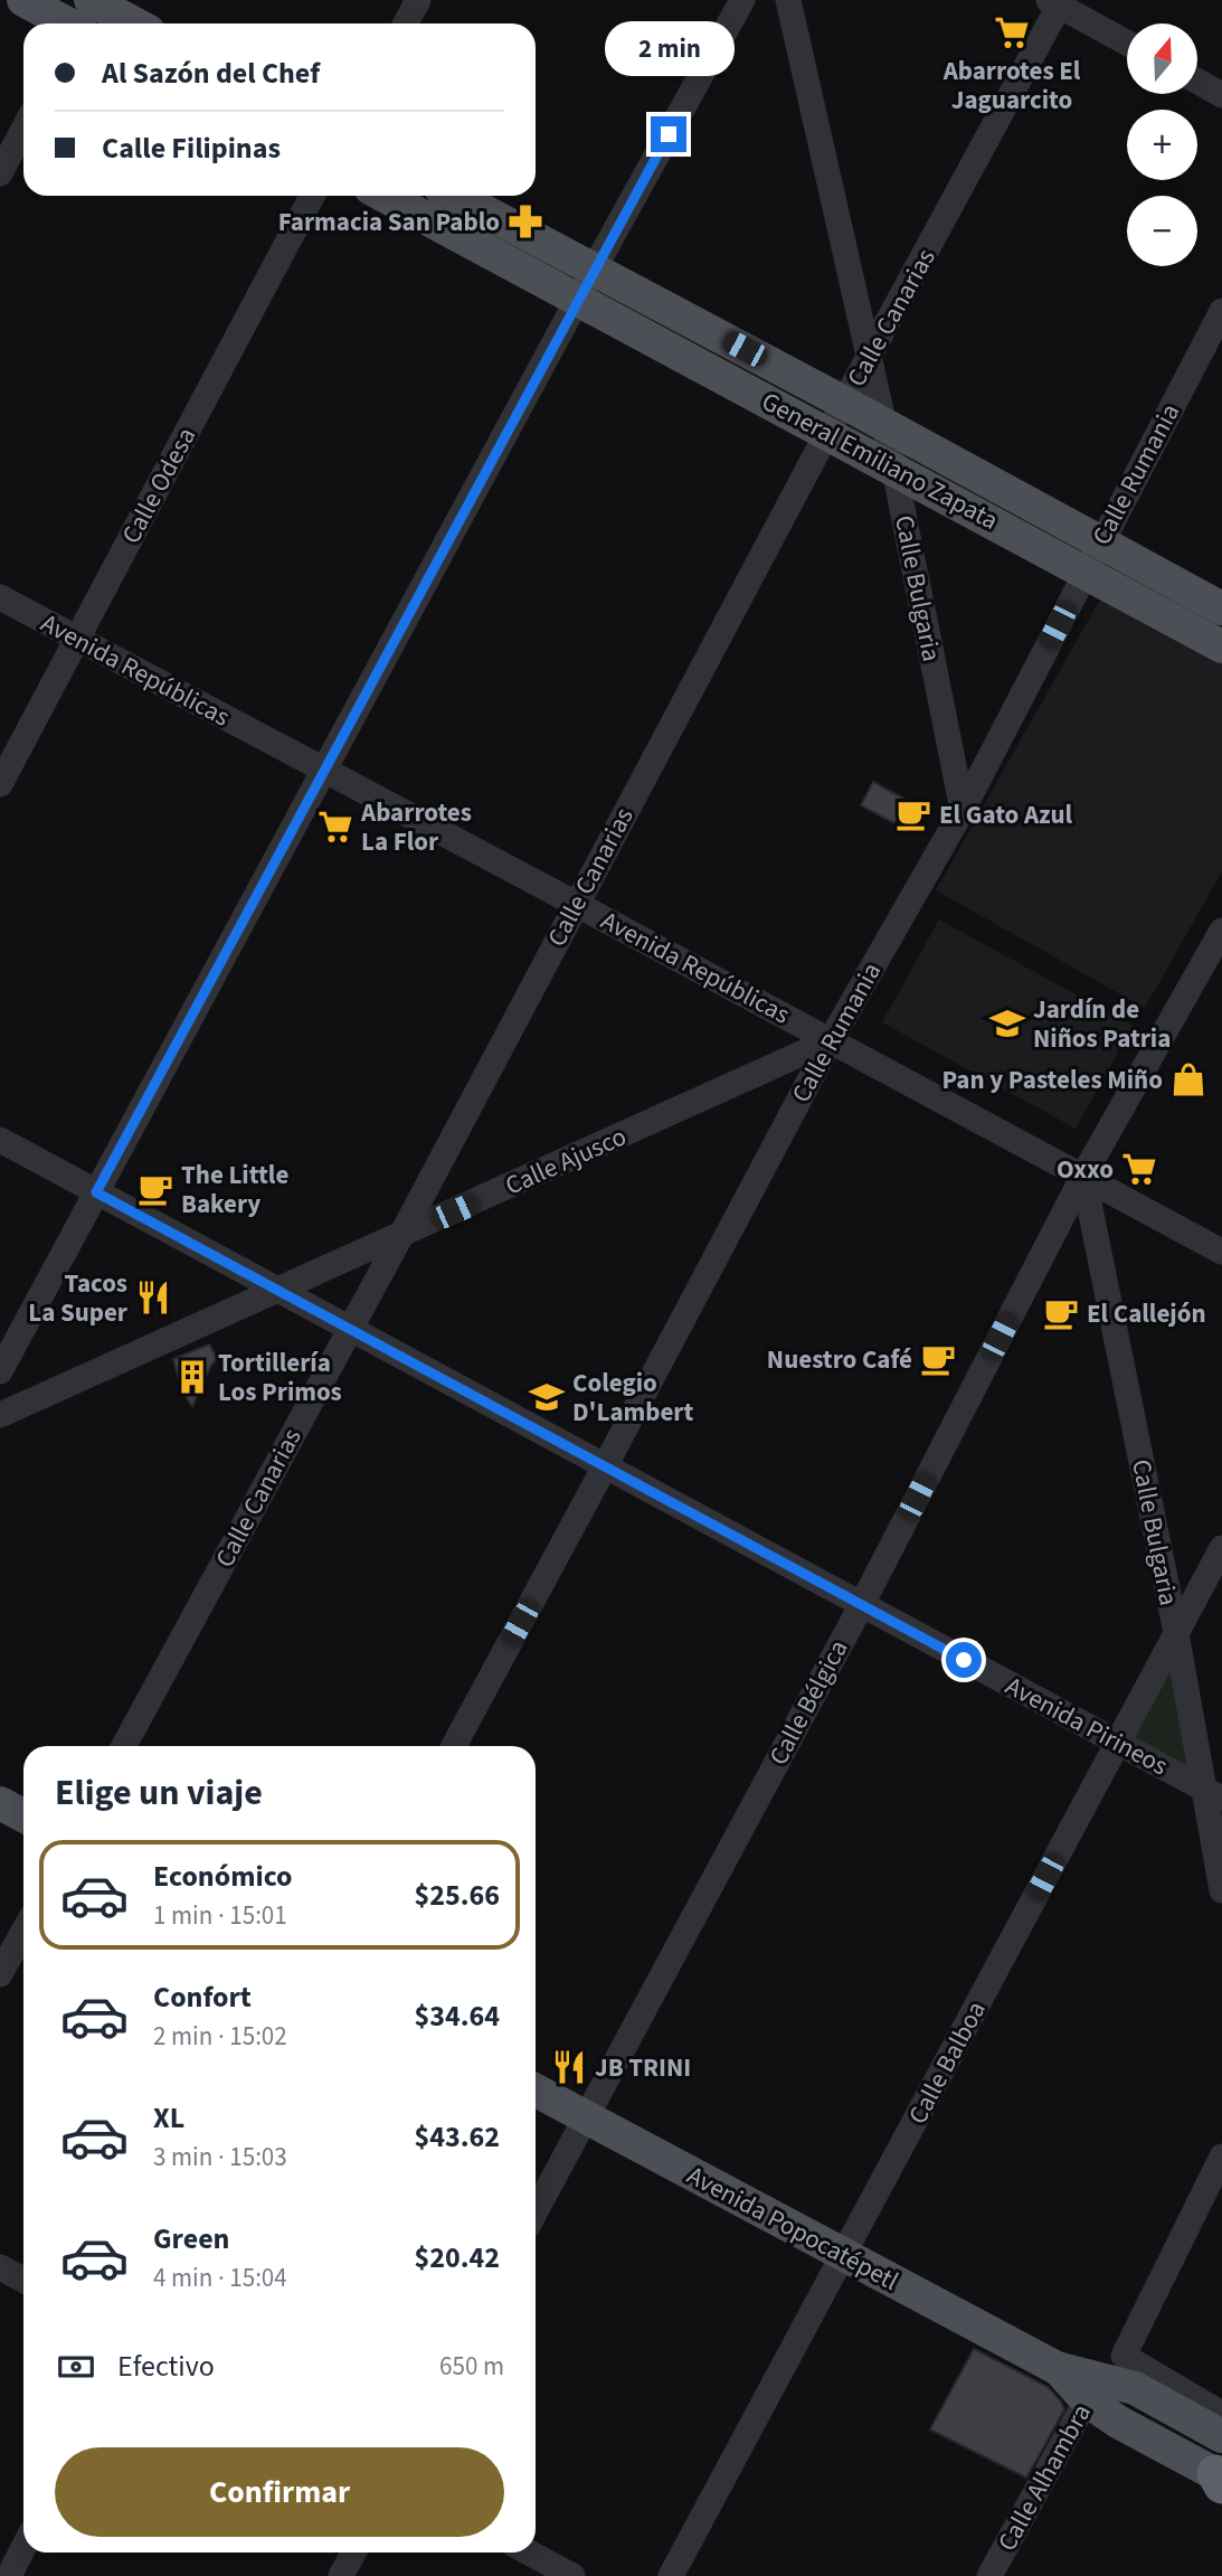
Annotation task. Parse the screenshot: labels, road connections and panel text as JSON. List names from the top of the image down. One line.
{"streets":{"main road":["General Emiliano Zapata","Avenida Popocatépetl"],"street":["Calle Canarias","Calle Rumania","Calle Odesa","Calle Bulgaria","Avenida Repúblicas","Calle Ajusco","Calle Bélgica","Avenida Pirineos","Calle Balboa","Calle Alhambra"]},"crossings":[["Calle Canarias","General Emiliano Zapata"],["Calle Canarias","Calle Bulgaria"],["Calle Canarias","Avenida Repúblicas"],["Calle Canarias","Calle Ajusco"],["Calle Canarias","Avenida Pirineos"],["General Emiliano Zapata","Calle Rumania"],["General Emiliano Zapata","Calle Bulgaria"],["Calle Rumania","Calle Bulgaria"],["Calle Rumania","Avenida Repúblicas"],["Calle Rumania","Calle Ajusco"],["Calle Rumania","Avenida Pirineos"],["Calle Odesa","Avenida Repúblicas"],["Calle Bulgaria","Avenida Repúblicas"],["Calle Bulgaria","Calle Bélgica"],["Calle Bulgaria","Avenida Pirineos"],["Calle Bulgaria","Calle Balboa"],["Avenida Repúblicas","Calle Ajusco"],["Avenida Repúblicas","Calle Bélgica"],["Calle Ajusco","Avenida Pirineos"],["Calle Bélgica","Avenida Pirineos"],["Calle Bélgica","Avenida Popocatépetl"],["Avenida Pirineos","Calle Balboa"],["Calle Balboa","Avenida Popocatépetl"],["Avenida Popocatépetl","Calle Alhambra"]],"places":{"supermarket":["Abarrotes El Jaguarcito","Abarrotes La Flor","Oxxo"],"pharmacy":["Farmacia San Pablo"],"cafe":["El Gato Azul","The Little Bakery","El Callejón","Nuestro Café"],"school or university":["Jardín de Niños Patria","Colegio D'Lambert"],"shop":["Pan y Pasteles Miño"],"restaurant":["Tacos La Super","JB TRINI"],"building":["Tortillería Los Primos"]},"north":"top","page":{"bubble":"2 min","map_buttons":["+","−"],"banner":["Al Sazón del Chef","Calle Filipinas"],"heading":"Elige un viaje","list":[{"name":"Económico","note":"1 min · 15:01","value":"$25.66"},{"name":"Confort","note":"2 min · 15:02","value":"$34.64"},{"name":"XL","note":"3 min · 15:03","value":"$43.62"},{"name":"Green","note":"4 min · 15:04","value":"$20.42"}],"pay":["Efectivo","650 m"],"buttons":"Confirmar"}}
